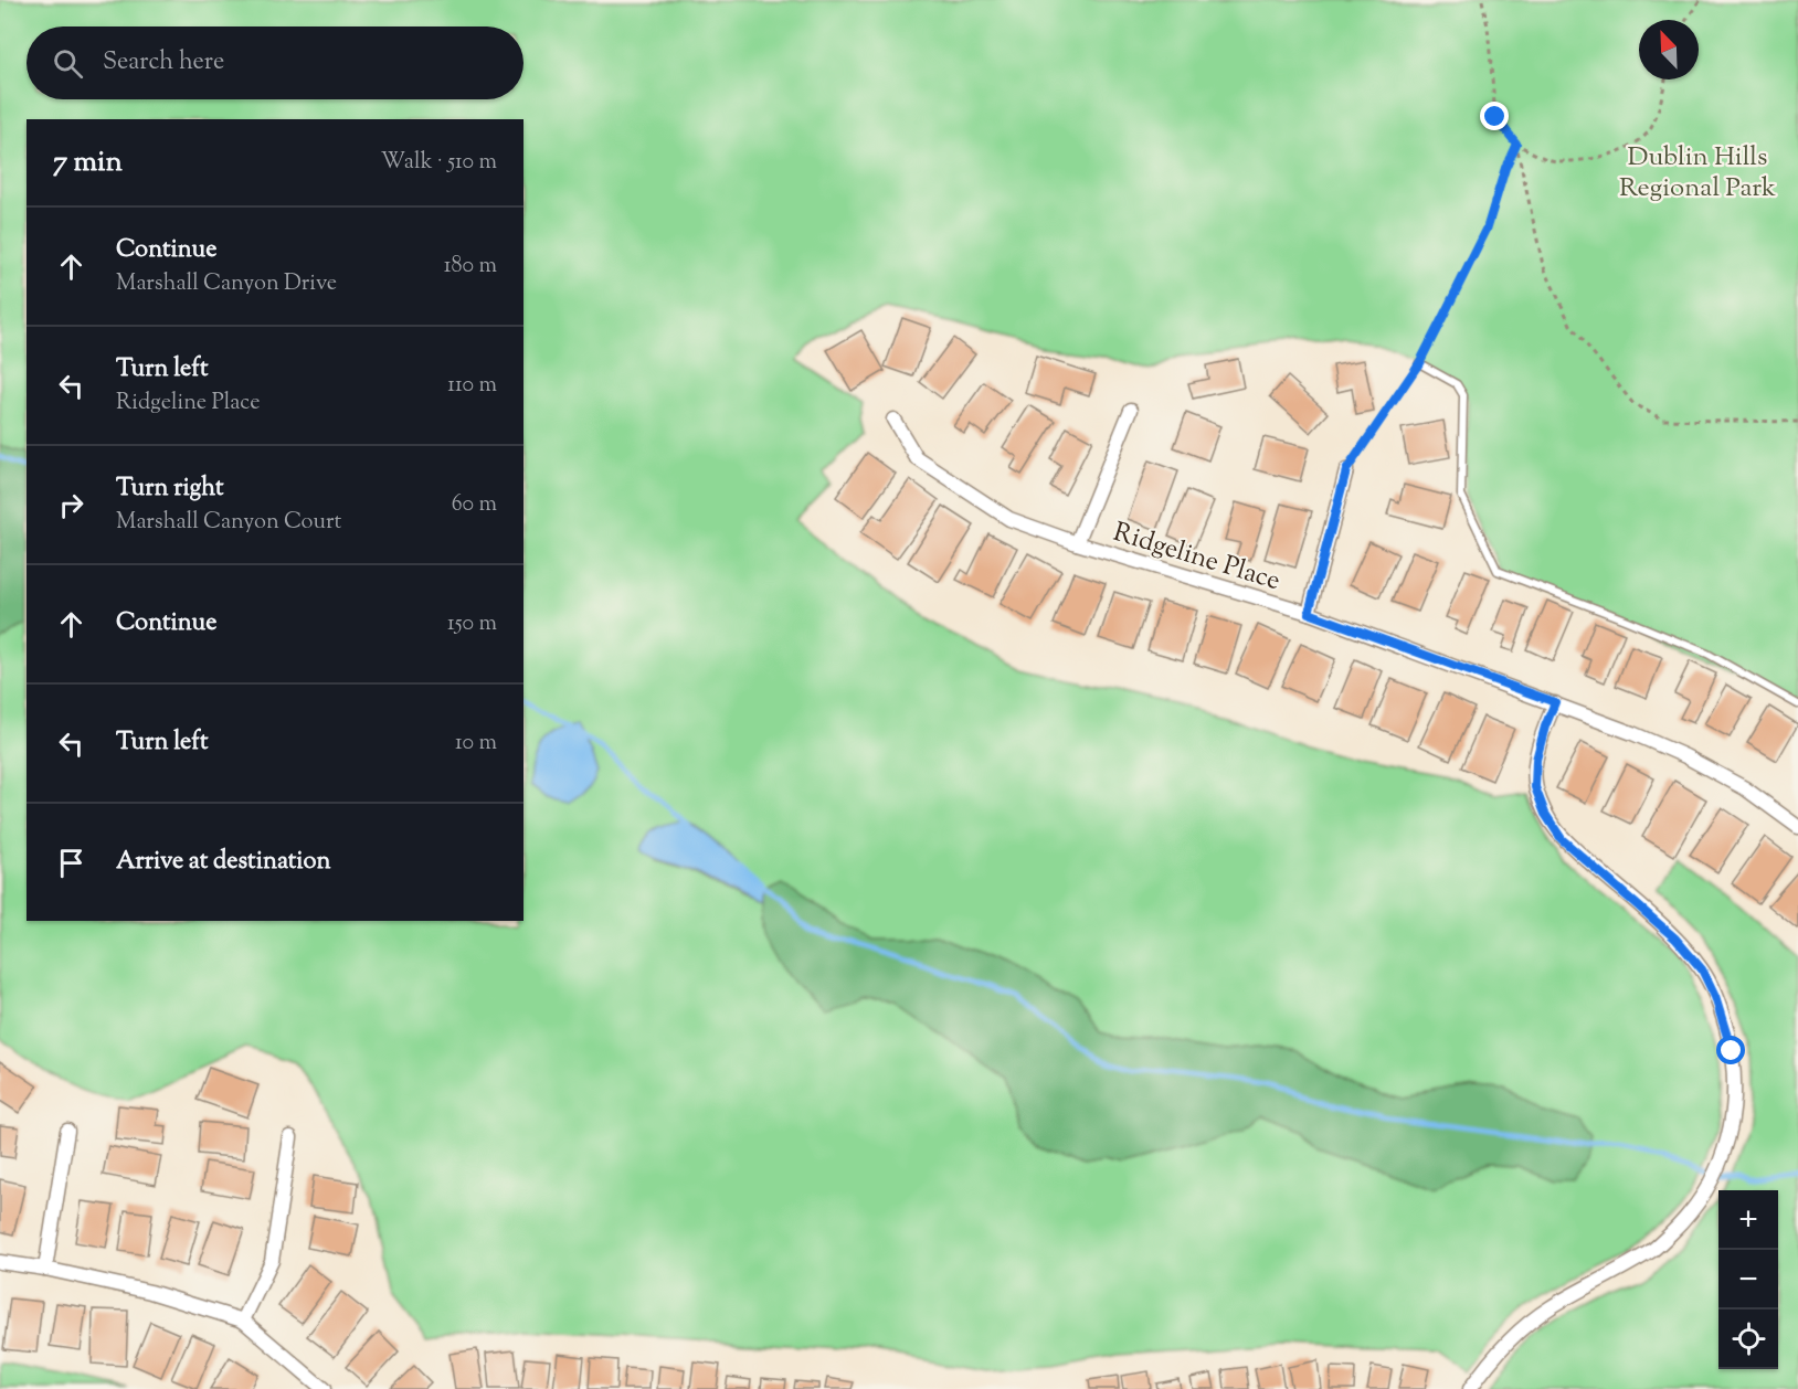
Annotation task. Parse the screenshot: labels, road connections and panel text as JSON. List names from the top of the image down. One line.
{"streets":{"street":["Ridgeline Place"]},"parks":["Dublin Hills Regional Park"],"north":"top left","page":{"search":"Search here","heading":["7 min","Walk · 510 m"],"list":[["Continue","Marshall Canyon Drive","180 m"],["Turn left","Ridgeline Place","110 m"],["Turn right","Marshall Canyon Court","60 m"],["Continue","150 m"],["Turn left","10 m"],"Arrive at destination"],"map_buttons":["+","−"]}}
